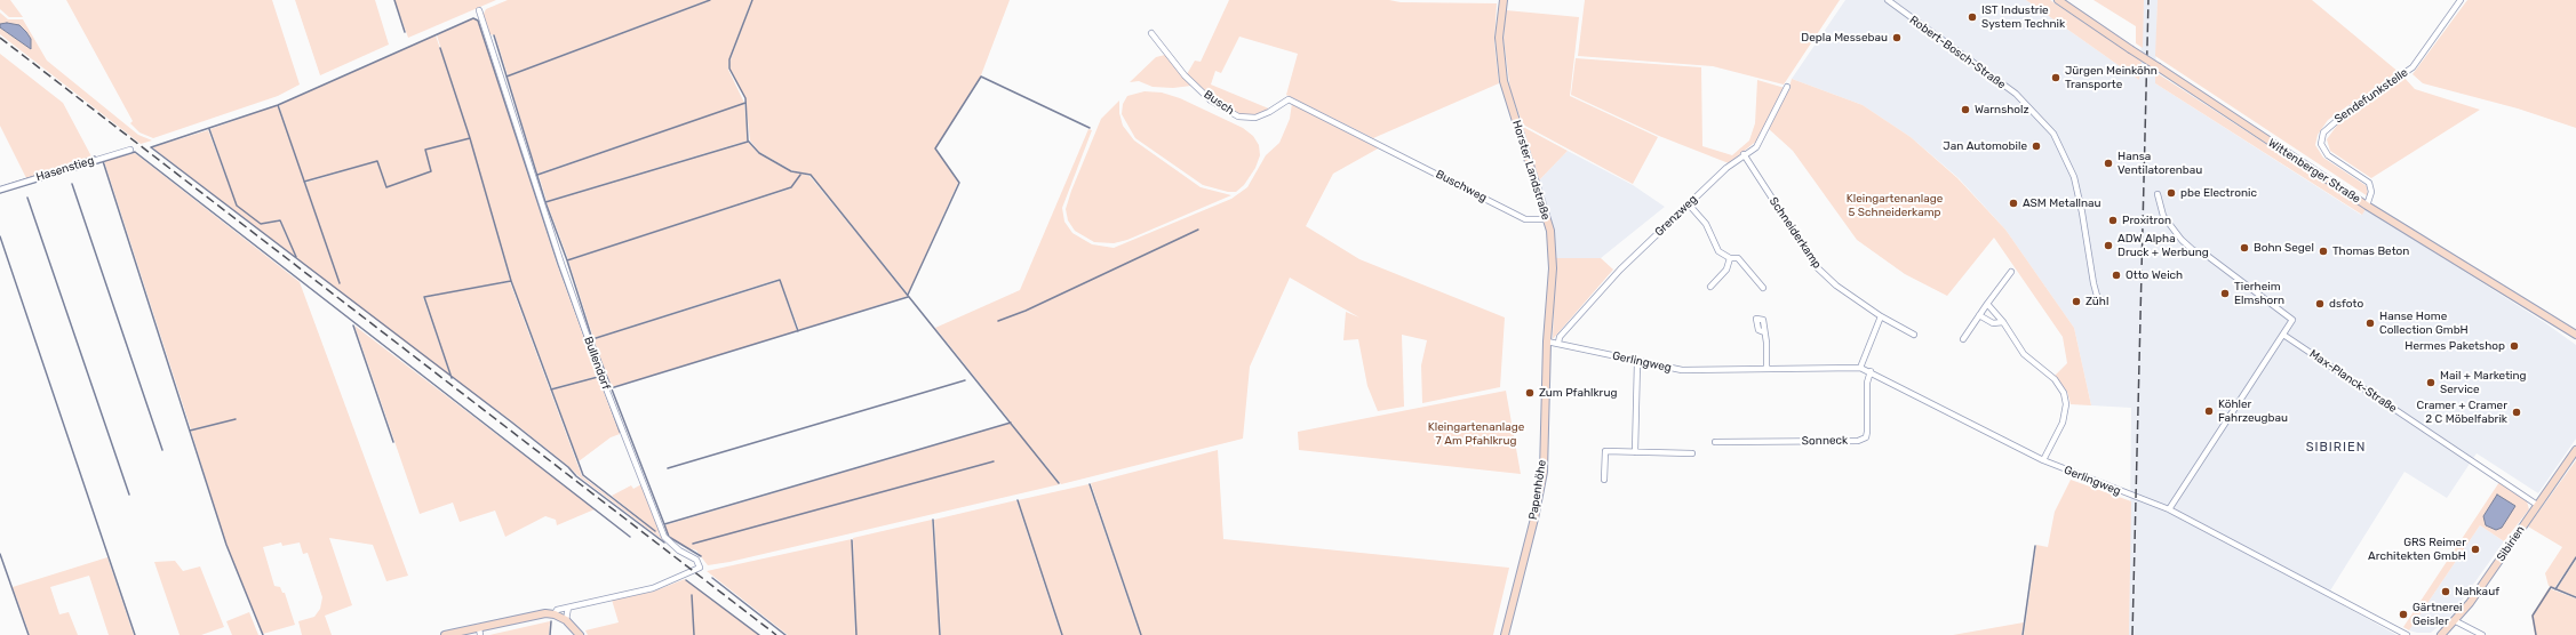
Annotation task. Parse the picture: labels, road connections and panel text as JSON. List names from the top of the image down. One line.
{"streets":{"main road":["Horster Landstraße","Wittenberger Straße","Bullendorf","Papenhöhe","Sibirien"],"street":["Robert-Bosch-Straße","Sendefunkstelle","Busch","Hasenstieg","Buschweg","Grenzweg","Schneiderkamp","Gerlingweg","Max-Planck-Straße","Sonneck"]},"crossings":[["Sendefunkstelle","Wittenberger Straße"],["Busch","Buschweg"],["Horster Landstraße","Buschweg"],["Horster Landstraße","Gerlingweg"],["Horster Landstraße","Papenhöhe"],["Grenzweg","Schneiderkamp"],["Grenzweg","Gerlingweg"],["Gerlingweg","Sonneck"],["Gerlingweg","Papenhöhe"],["Max-Planck-Straße","Sibirien"]],"districts":["SIBIRIEN"],"parks":["Kleingartenanlage 5 Schneiderkamp","Kleingartenanlage 7 Am Pfahlkrug"],"places":["IST Industrie System Technik","Depla Messebau","Jürgen Meinköhn Transporte","Warnsholz","Jan Automobile","Hansa Ventilatorenbau","pbe Electronic","ASM Metallnau","Proxitron","ADW Alpha Druck + Werbung","Bohn Segel","Thomas Beton","Otto Weich","Tierheim Elmshorn","Zühl","dsfoto","Hanse Home Collection GmbH","Hermes Paketshop","Mail + Marketing Service","Zum Pfahlkrug","Köhler Fahrzeugbau","Cramer + Cramer 2 C Möbelfabrik","GRS Reimer Architekten GmbH","Nahkauf","Gärtnerei Geisler"]}
